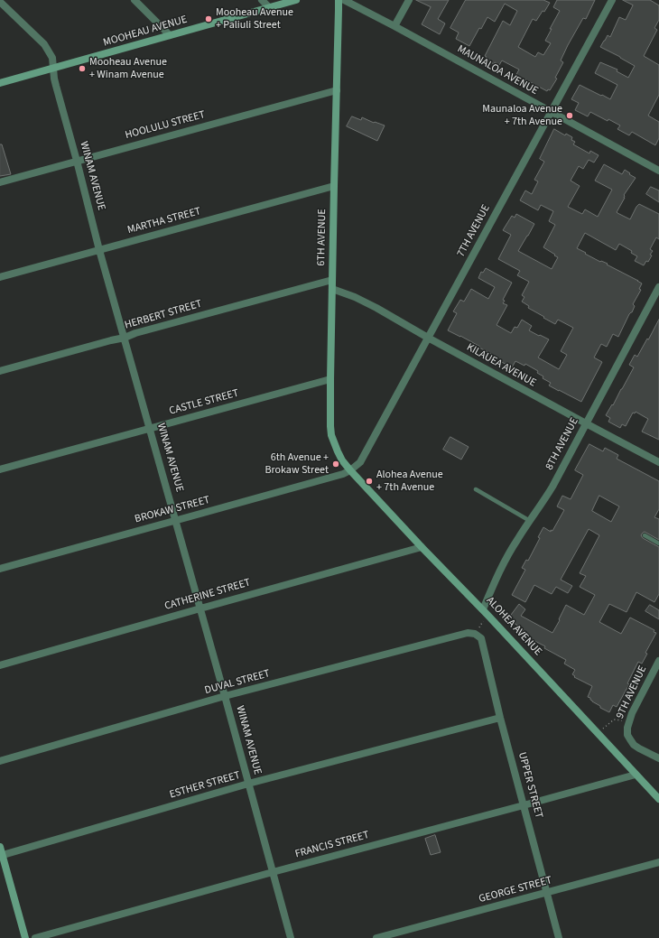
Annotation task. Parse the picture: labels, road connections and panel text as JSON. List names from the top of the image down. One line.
{"streets":{"street":["MOOHEAU AVENUE","MAUNALOA AVENUE","HOOLULU STREET","WINAM AVENUE","MARTHA STREET","7TH AVENUE","6TH AVENUE","HERBERT STREET","KILAUEA AVENUE","CASTLE STREET","8TH AVENUE","BROKAW STREET","CATHERINE STREET","ALOHEA AVENUE","DUVAL STREET","9TH AVENUE","ESTHER STREET","UPPER STREET","FRANCIS STREET","GEORGE STREET"]},"crossings":[["MOOHEAU AVENUE","WINAM AVENUE"],["MAUNALOA AVENUE","7TH AVENUE"],["HOOLULU STREET","WINAM AVENUE"],["HOOLULU STREET","6TH AVENUE"],["WINAM AVENUE","MARTHA STREET"],["WINAM AVENUE","HERBERT STREET"],["WINAM AVENUE","CASTLE STREET"],["WINAM AVENUE","BROKAW STREET"],["WINAM AVENUE","CATHERINE STREET"],["WINAM AVENUE","DUVAL STREET"],["WINAM AVENUE","ESTHER STREET"],["WINAM AVENUE","FRANCIS STREET"],["MARTHA STREET","6TH AVENUE"],["7TH AVENUE","6TH AVENUE"],["7TH AVENUE","KILAUEA AVENUE"],["7TH AVENUE","BROKAW STREET"],["7TH AVENUE","ALOHEA AVENUE"],["6TH AVENUE","HERBERT STREET"],["6TH AVENUE","KILAUEA AVENUE"],["6TH AVENUE","CASTLE STREET"],["6TH AVENUE","BROKAW STREET"],["6TH AVENUE","ALOHEA AVENUE"],["KILAUEA AVENUE","8TH AVENUE"],["8TH AVENUE","ALOHEA AVENUE"],["BROKAW STREET","ALOHEA AVENUE"],["CATHERINE STREET","ALOHEA AVENUE"],["ALOHEA AVENUE","FRANCIS STREET"],["DUVAL STREET","UPPER STREET"],["ESTHER STREET","UPPER STREET"],["UPPER STREET","FRANCIS STREET"],["UPPER STREET","GEORGE STREET"]],"places":["Mooheau Avenue + Paliuli Street","Mooheau Avenue + Winam Avenue","Maunaloa Avenue + 7th Avenue","6th Avenue + Brokaw Street","Alohea Avenue + 7th Avenue"]}
